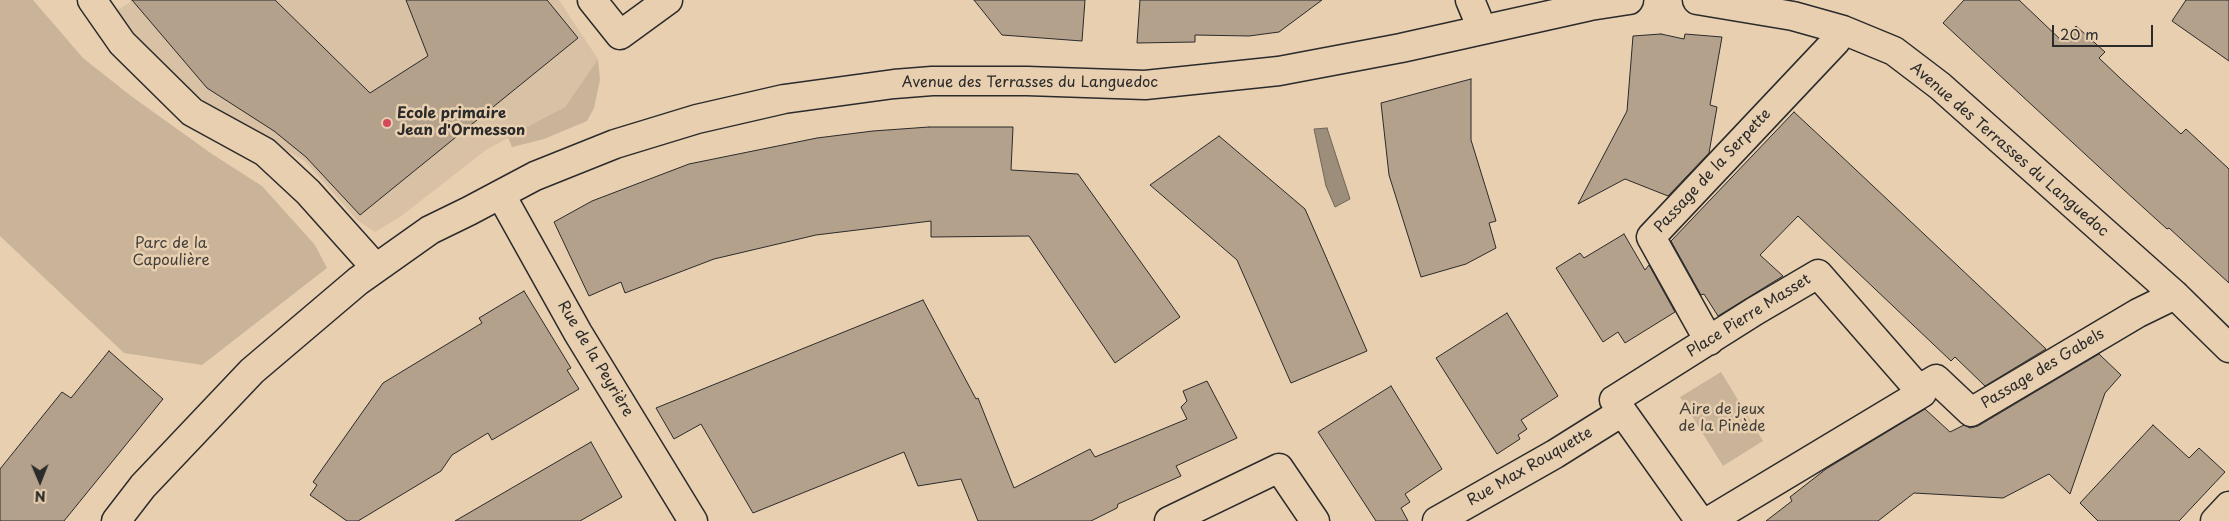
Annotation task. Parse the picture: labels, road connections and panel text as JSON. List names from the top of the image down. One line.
{"streets":{"street":["Avenue des Terrasses du Languedoc","Passage de la Serpette","Place Pierre Masset","Rue de la Peyrière","Passage des Gabels","Rue Max Rouquette"]},"crossings":[["Avenue des Terrasses du Languedoc","Rue de la Peyrière"],["Avenue des Terrasses du Languedoc","Passage des Gabels"],["Passage de la Serpette","Place Pierre Masset"],["Place Pierre Masset","Passage des Gabels"],["Place Pierre Masset","Rue Max Rouquette"]],"parks":["Parc de la Capoulière","Aire de jeux de la Pinède"],"places":["Ecole primaire Jean d'Ormesson"],"scale_bar":"20 m","north":"bottom"}
